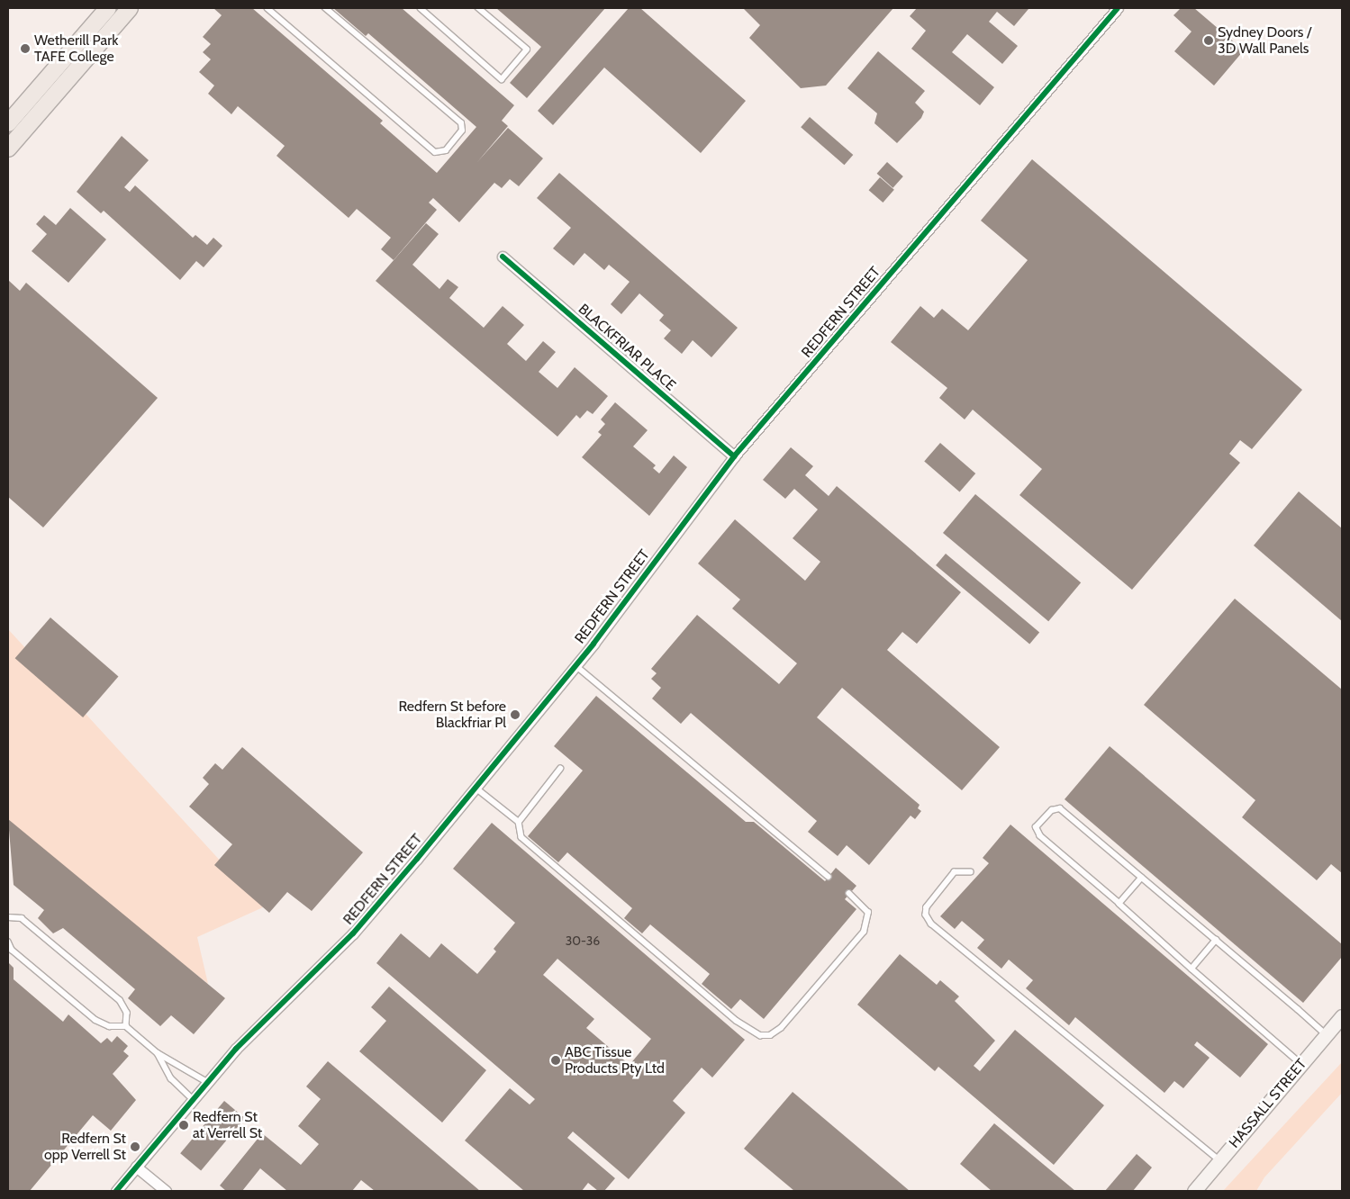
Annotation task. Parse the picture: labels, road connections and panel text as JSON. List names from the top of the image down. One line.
{"streets":{"main road":["HASSALL STREET"],"street":["REDFERN STREET","BLACKFRIAR PLACE"]},"crossings":[["REDFERN STREET","BLACKFRIAR PLACE"]],"places":["Sydney Doors / 3D Wall Panels","Wetherill Park TAFE College","Redfern St before Blackfriar Pl","ABC Tissue Products Pty Ltd","Redfern St at Verrell St","Redfern St opp Verrell St"],"house_numbers":["30-36"]}
